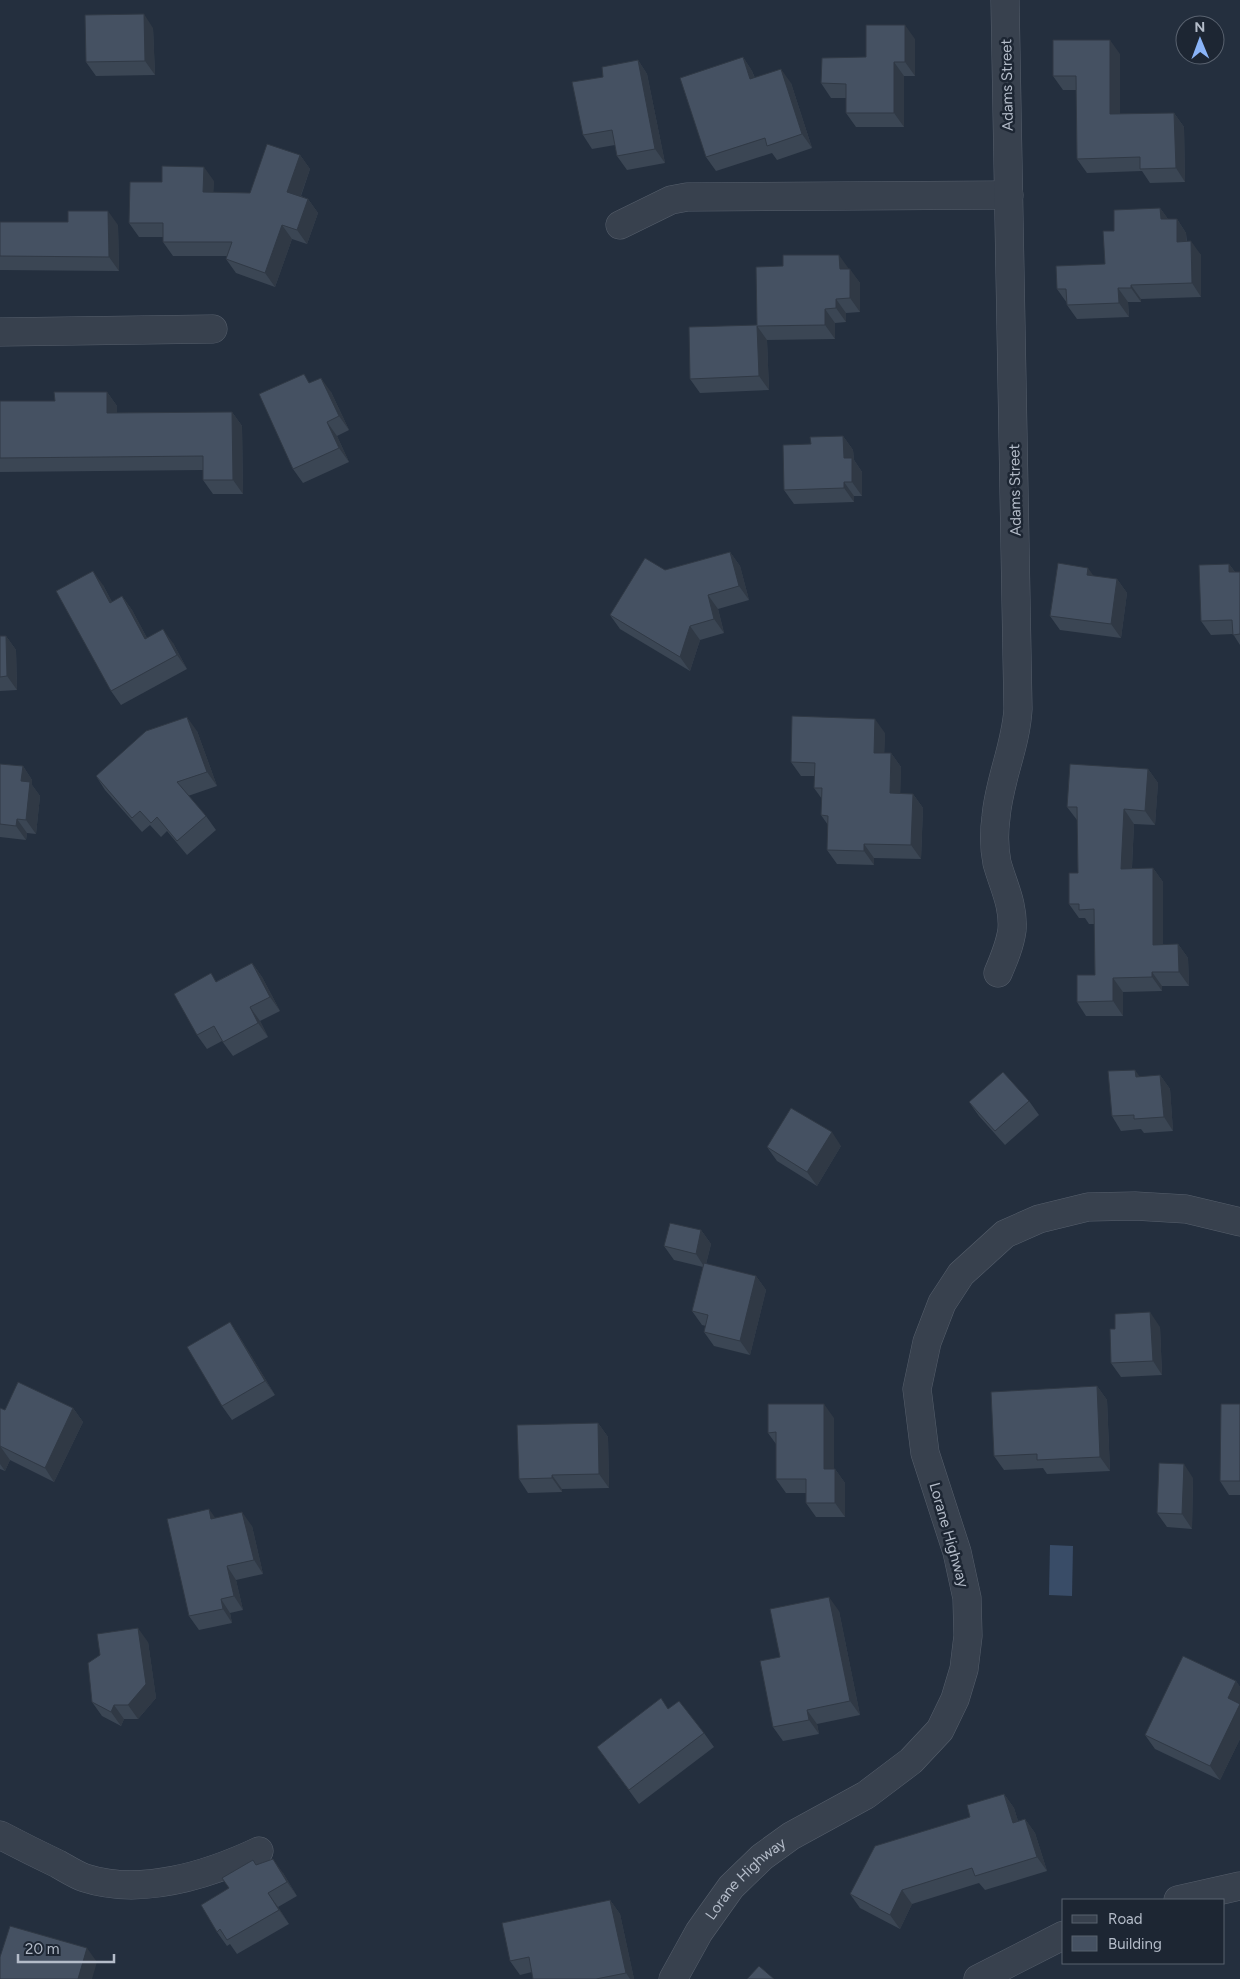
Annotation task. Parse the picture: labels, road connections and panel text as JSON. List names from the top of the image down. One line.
{"streets":{"street":["Adams Street","Lorane Highway"]},"legend":["Road","Building"],"scale_bar":"20 m","north":"top"}
